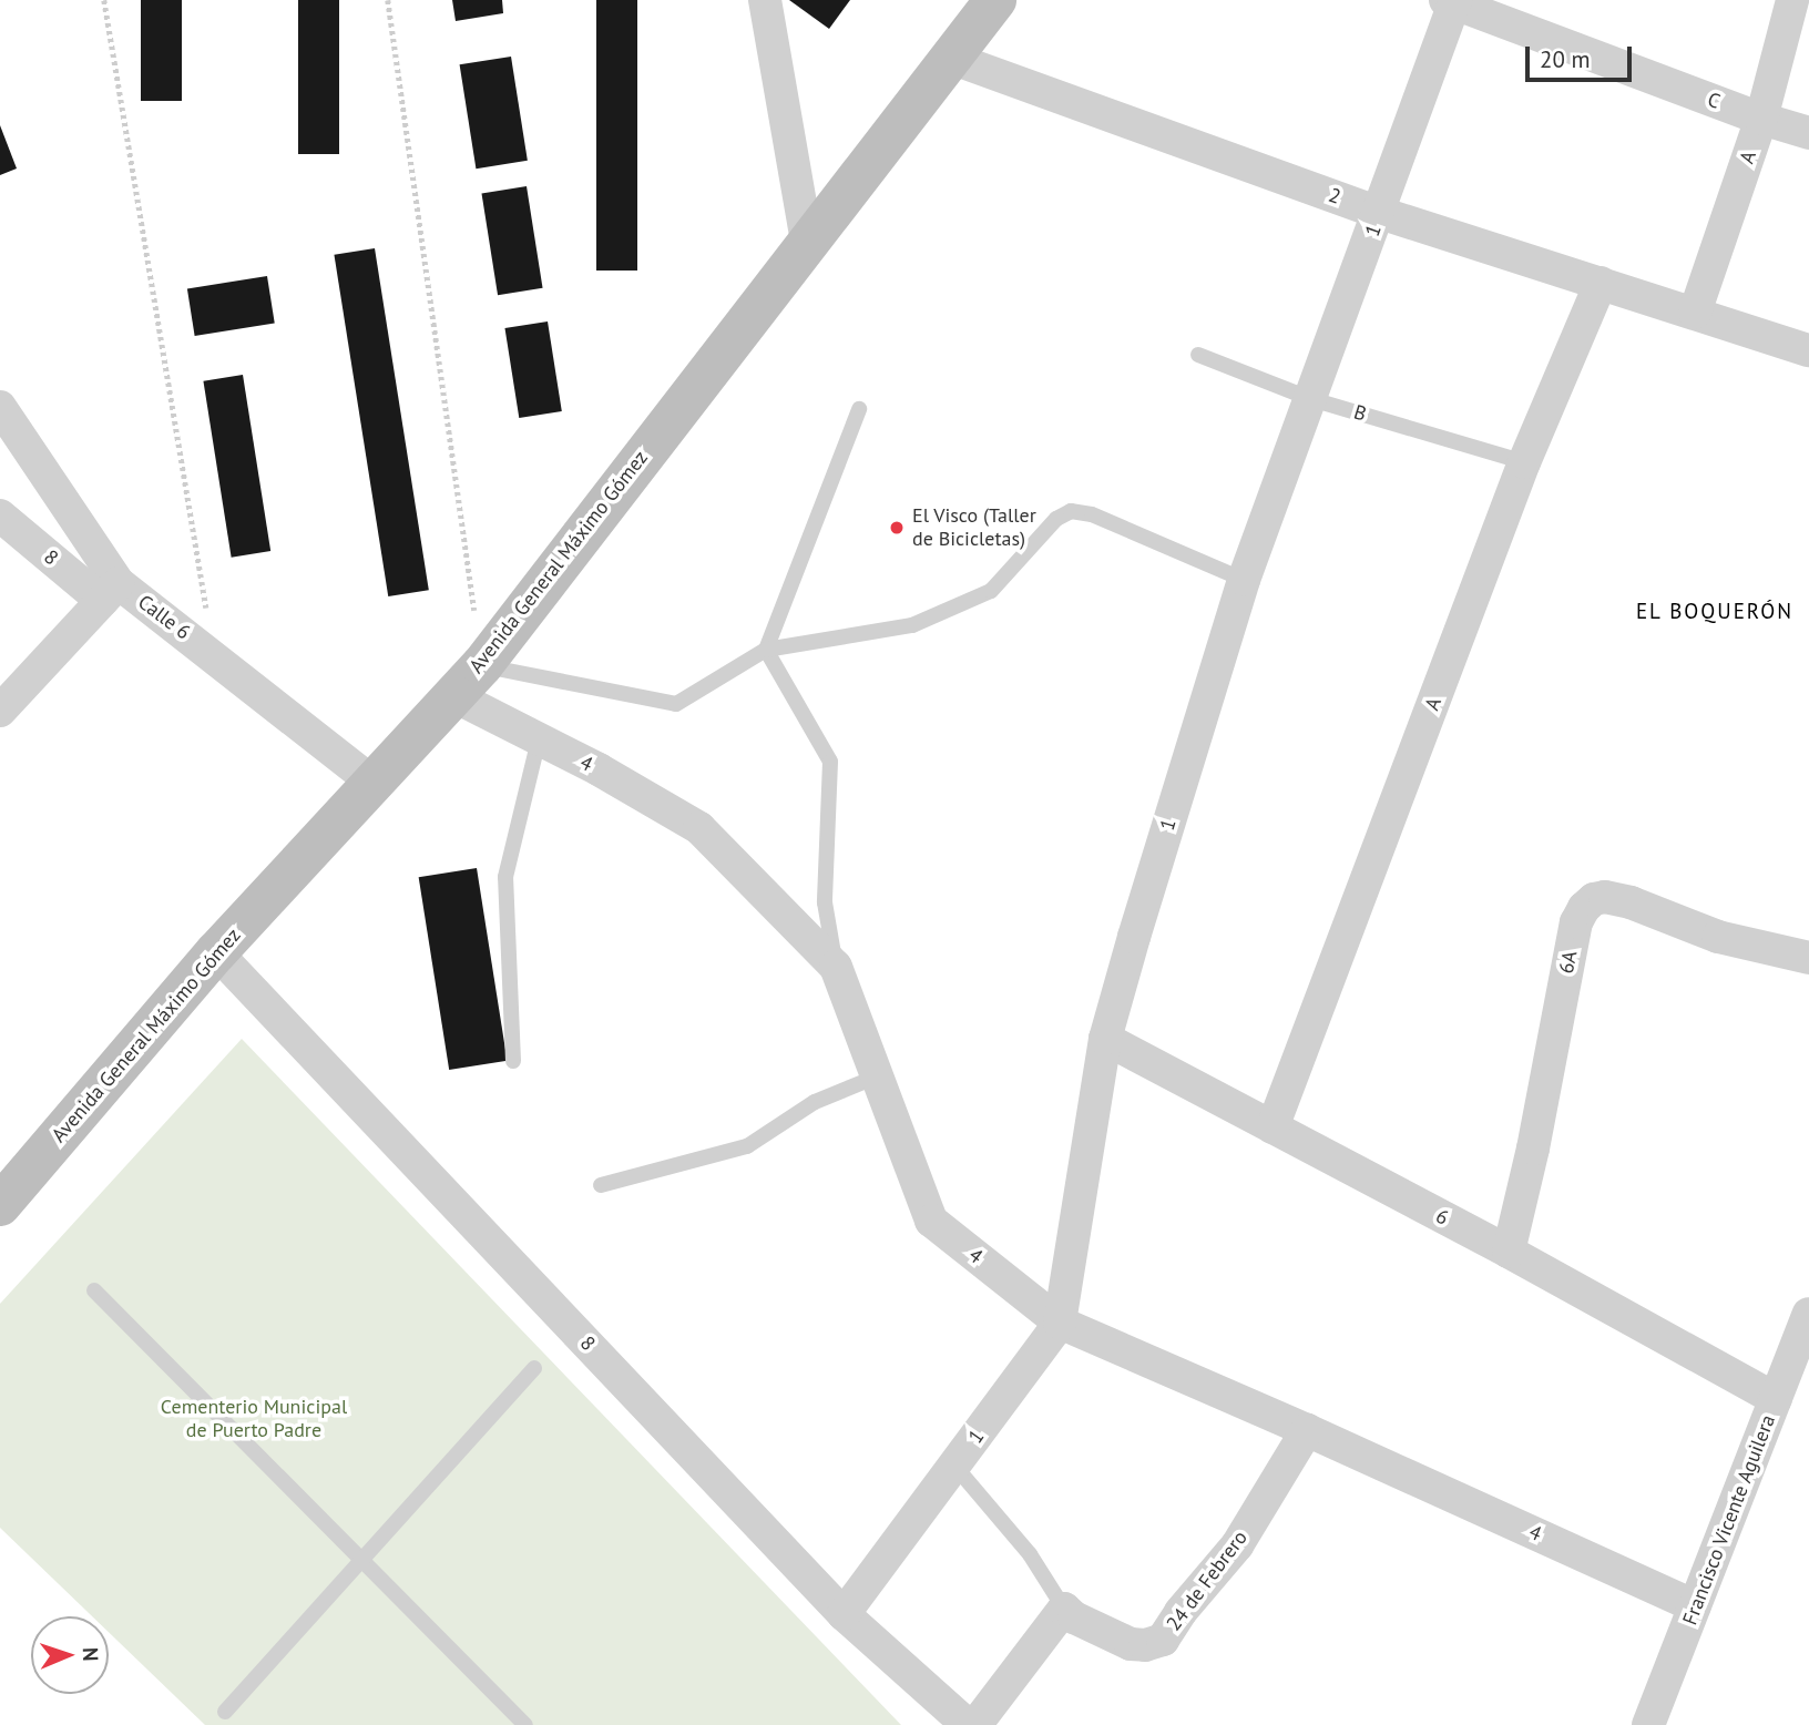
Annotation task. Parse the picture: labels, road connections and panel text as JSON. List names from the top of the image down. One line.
{"streets":{"street":["C","A","2","1","8","Avenida General Máximo Gómez","Calle 6","4","6A","6","Francisco Vicente Aguilera","24 de Febrero"],"lane":["B"]},"crossings":[["C","A"],["C","1"],["A","2"],["A","B"],["A","6"],["2","1"],["2","Avenida General Máximo Gómez"],["1","B"],["1","8"],["1","4"],["1","6"],["8","Avenida General Máximo Gómez"],["8","Calle 6"],["Avenida General Máximo Gómez","Calle 6"],["Avenida General Máximo Gómez","4"],["4","Francisco Vicente Aguilera"],["4","24 de Febrero"],["6A","6"],["6","Francisco Vicente Aguilera"]],"districts":["EL BOQUERÓN"],"parks":["Cementerio Municipal de Puerto Padre"],"places":["El Visco (Taller de Bicicletas)"],"scale_bar":"20 m","north":"right"}
